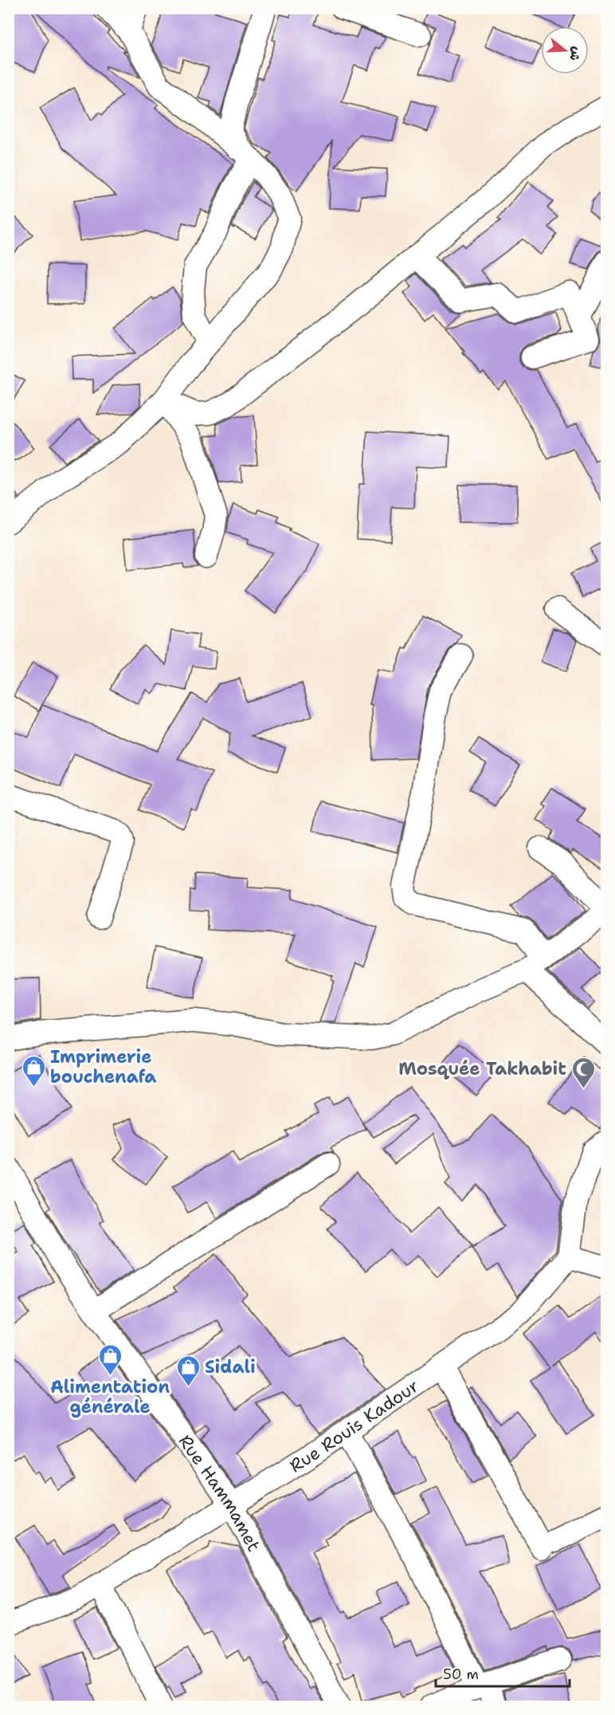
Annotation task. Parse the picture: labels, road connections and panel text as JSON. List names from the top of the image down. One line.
{"streets":{"street":["Rue Rouis Kadour","Rue Hammamet"]},"crossings":[["Rue Rouis Kadour","Rue Hammamet"]],"places":{"shop":["Imprimerie bouchenafa","Alimentation générale","Sidali"],"mosque":["Mosquée Takhabit"]},"scale_bar":"50 m","north":"right"}
